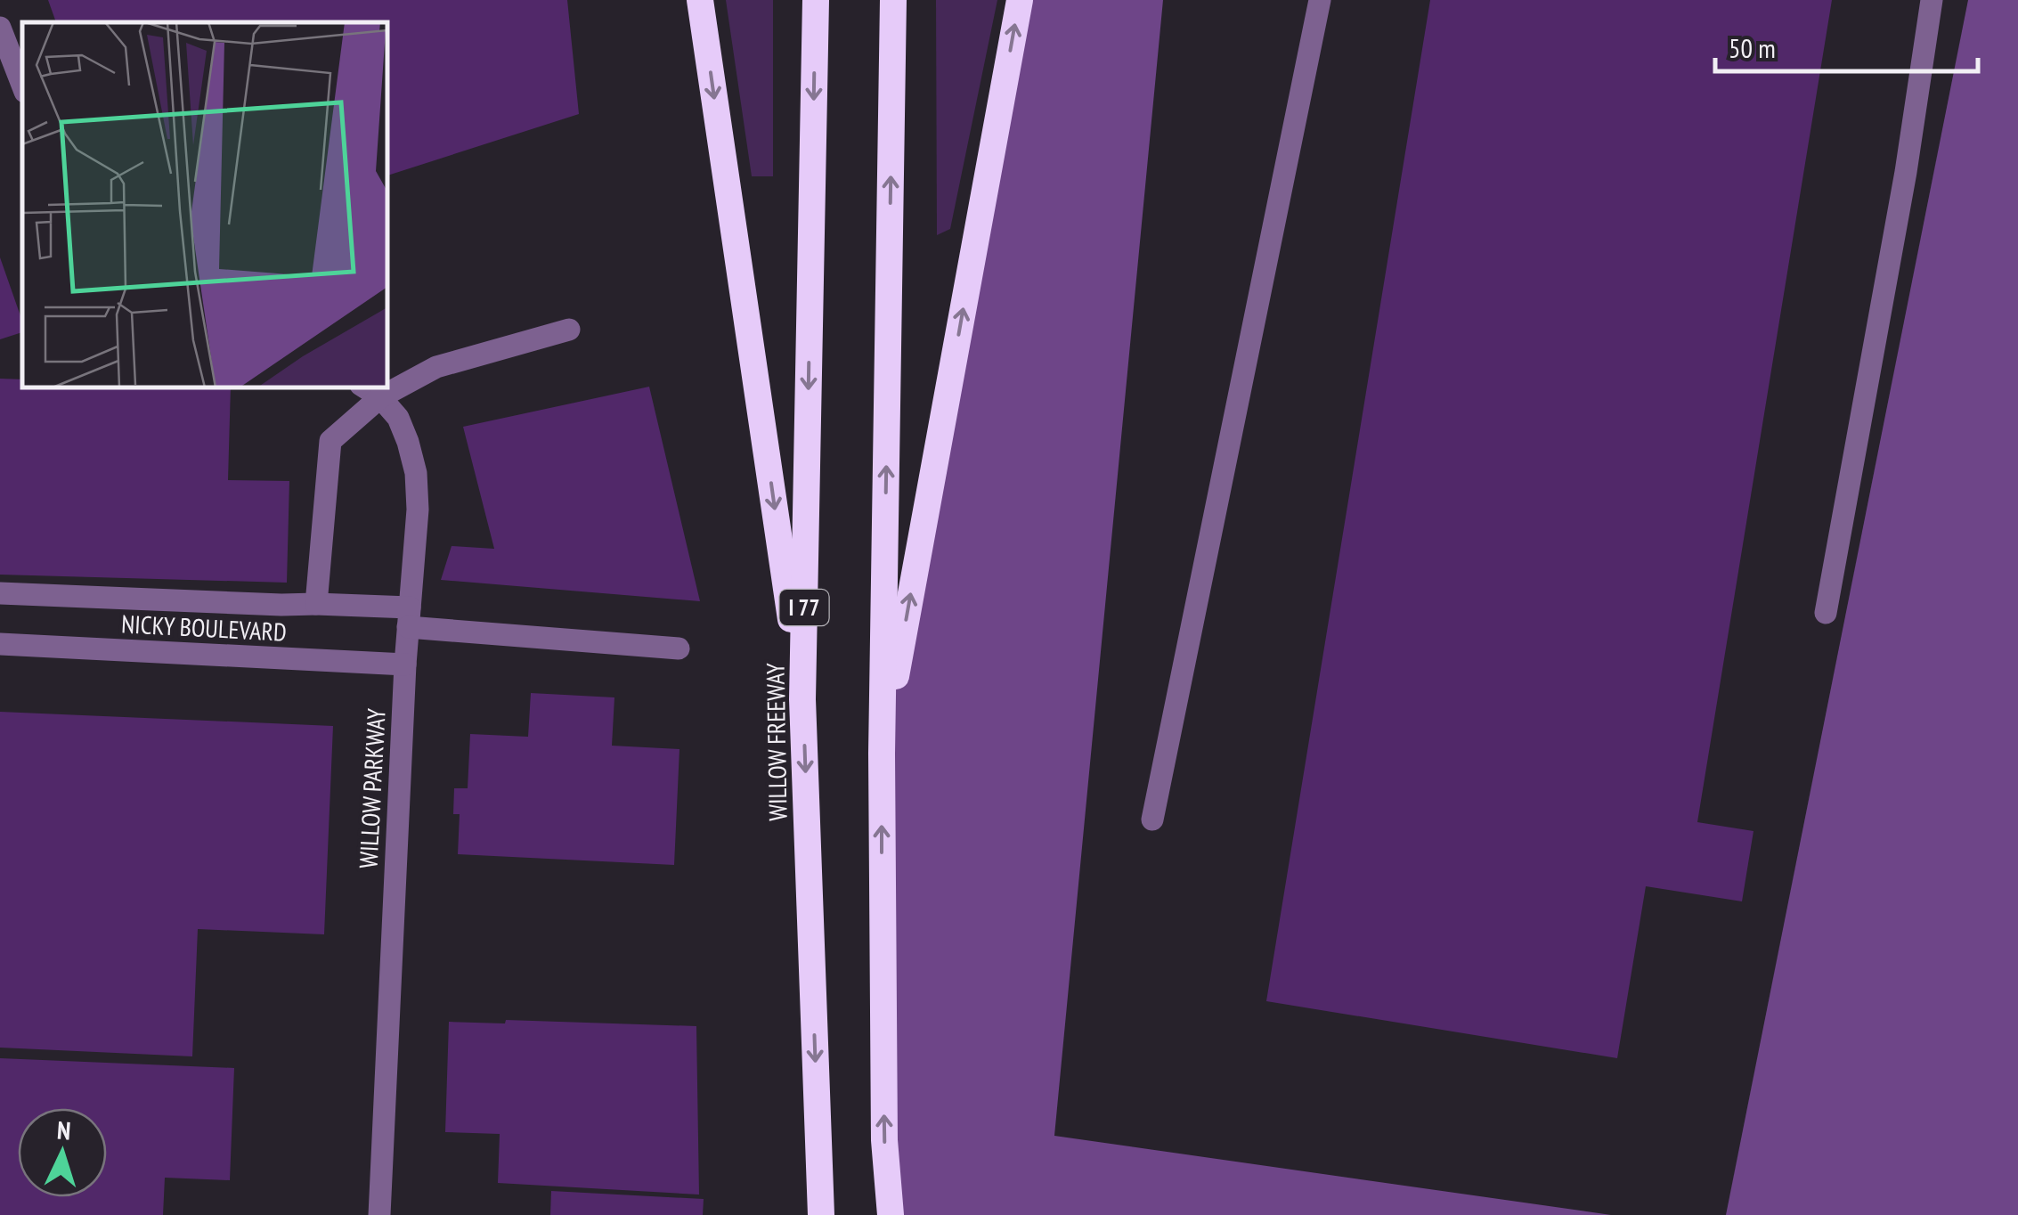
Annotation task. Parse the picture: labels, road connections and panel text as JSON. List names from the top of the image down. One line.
{"streets":{"highway":["I 77","WILLOW FREEWAY"],"street":["NICKY BOULEVARD","WILLOW PARKWAY"]},"crossings":[["NICKY BOULEVARD","WILLOW PARKWAY"]],"scale_bar":"50 m","north":"top"}
